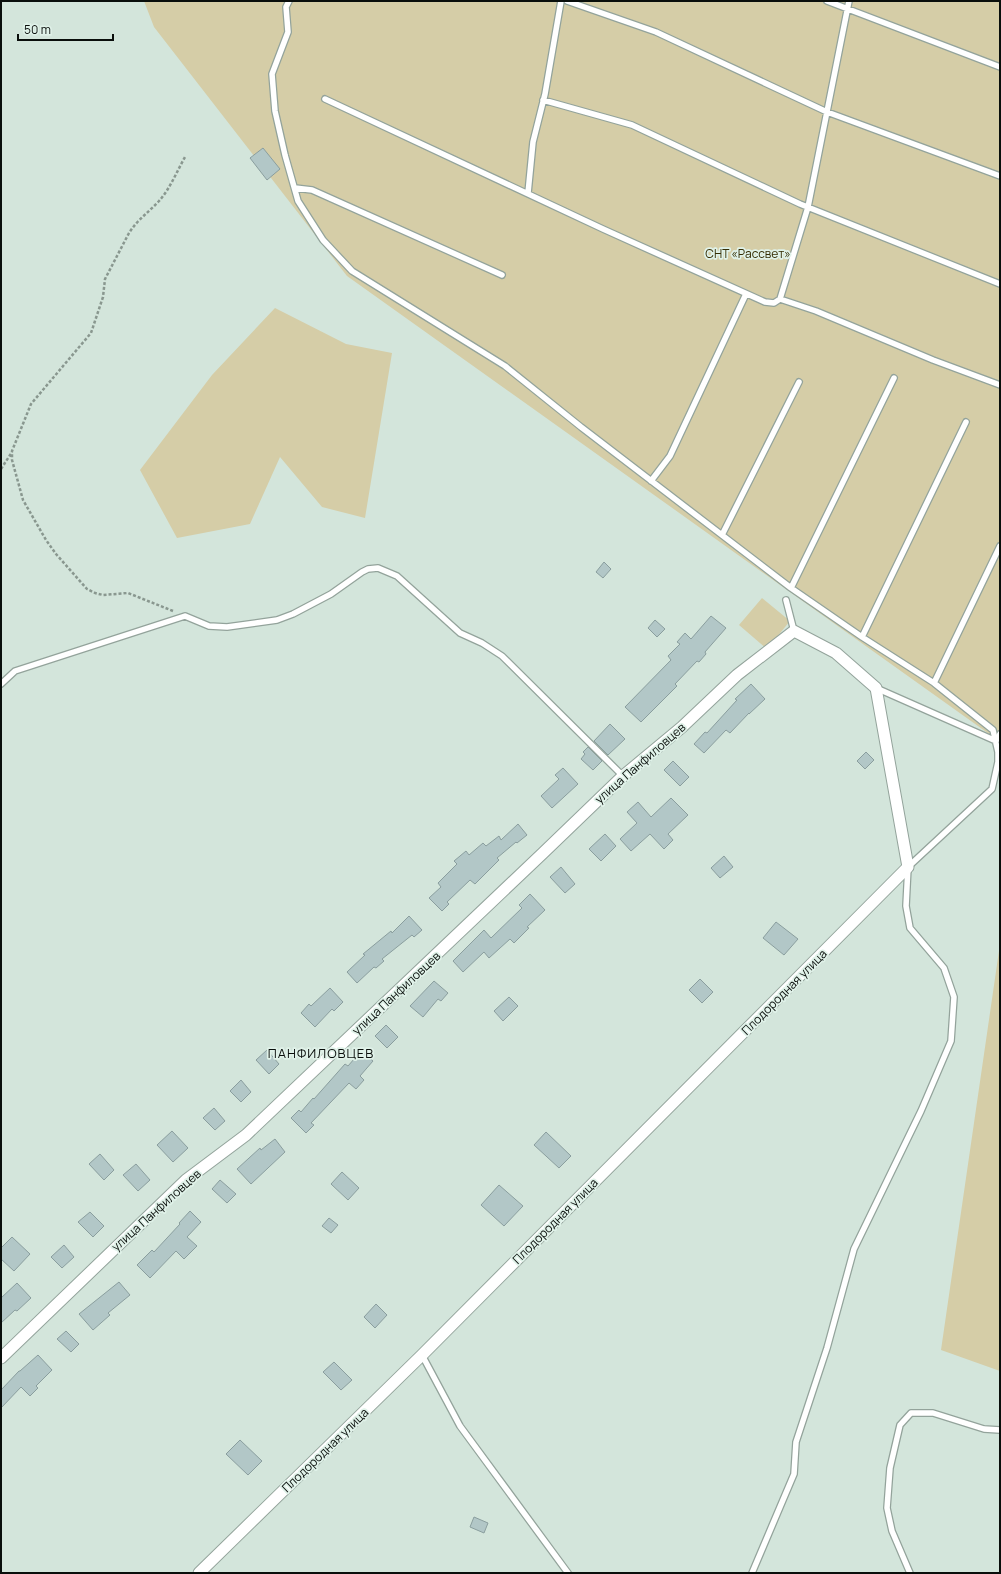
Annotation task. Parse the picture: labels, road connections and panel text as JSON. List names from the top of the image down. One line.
{"streets":{"street":["улица Панфиловцев","Плодородная улица"]},"districts":["ПАНФИЛОВЦЕВ"],"parks":["СНТ «Рассвет»"],"scale_bar":"50 m"}
